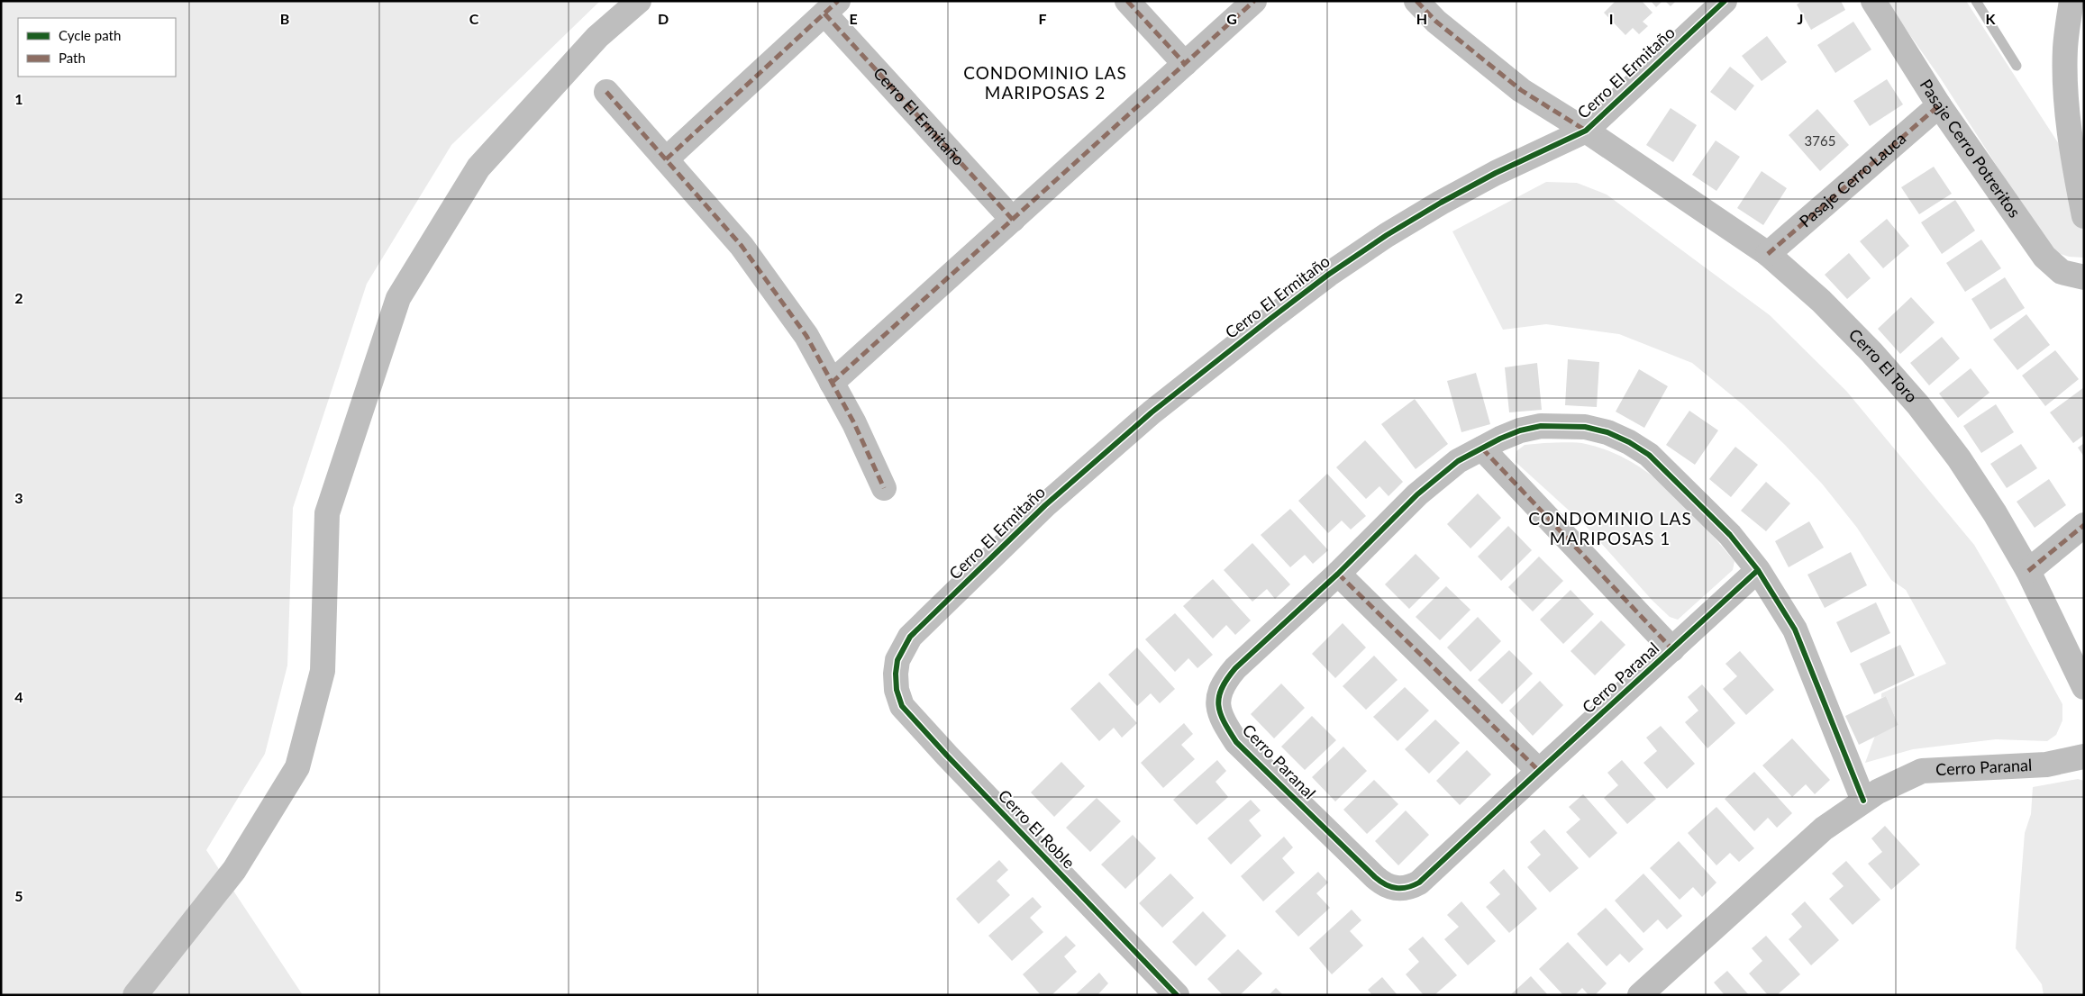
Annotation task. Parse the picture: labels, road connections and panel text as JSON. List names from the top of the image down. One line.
{"streets":{"street":["Cerro El Ermitaño","Pasaje Cerro Potreritos","Pasaje Cerro Lauca","Cerro El Toro","Cerro Paranal","Cerro El Roble"]},"crossings":[["Cerro El Ermitaño","Cerro El Toro"],["Cerro El Ermitaño","Cerro El Roble"],["Pasaje Cerro Potreritos","Pasaje Cerro Lauca"],["Pasaje Cerro Lauca","Cerro El Toro"]],"districts":["CONDOMINIO LAS MARIPOSAS 2","CONDOMINIO LAS MARIPOSAS 1"],"house_numbers":["3765"],"legend":["Cycle path","Path"],"grid":{"columns":["B","C","D","E","F","G","H","I","J","K"],"rows":["1","2","3","4","5"]}}
